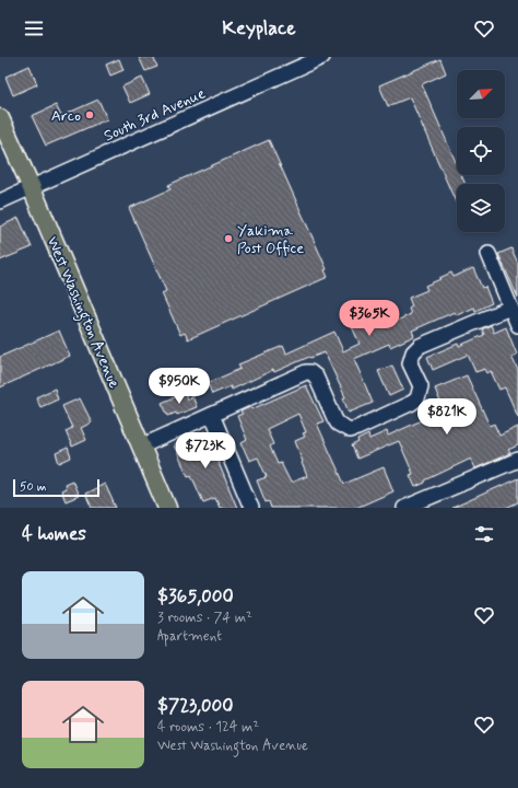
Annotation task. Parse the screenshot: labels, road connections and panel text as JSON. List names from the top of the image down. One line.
{"streets":{"main road":["West Washington Avenue"],"street":["South 3rd Avenue"]},"crossings":[["South 3rd Avenue","West Washington Avenue"]],"places":["Arco","Yakima Post Office"],"scale_bar":"50 m","north":"top right","page":{"header":"Keyplace","price":["$365K","$950K","$821K","$723K"],"scale":"50 m","heading":"4 homes","list":[{"name":"$365,000","note":"3 rooms · 74 m² · Apartment"},{"name":"$723,000","note":"4 rooms · 124 m² · West Washington Avenue"}]}}
